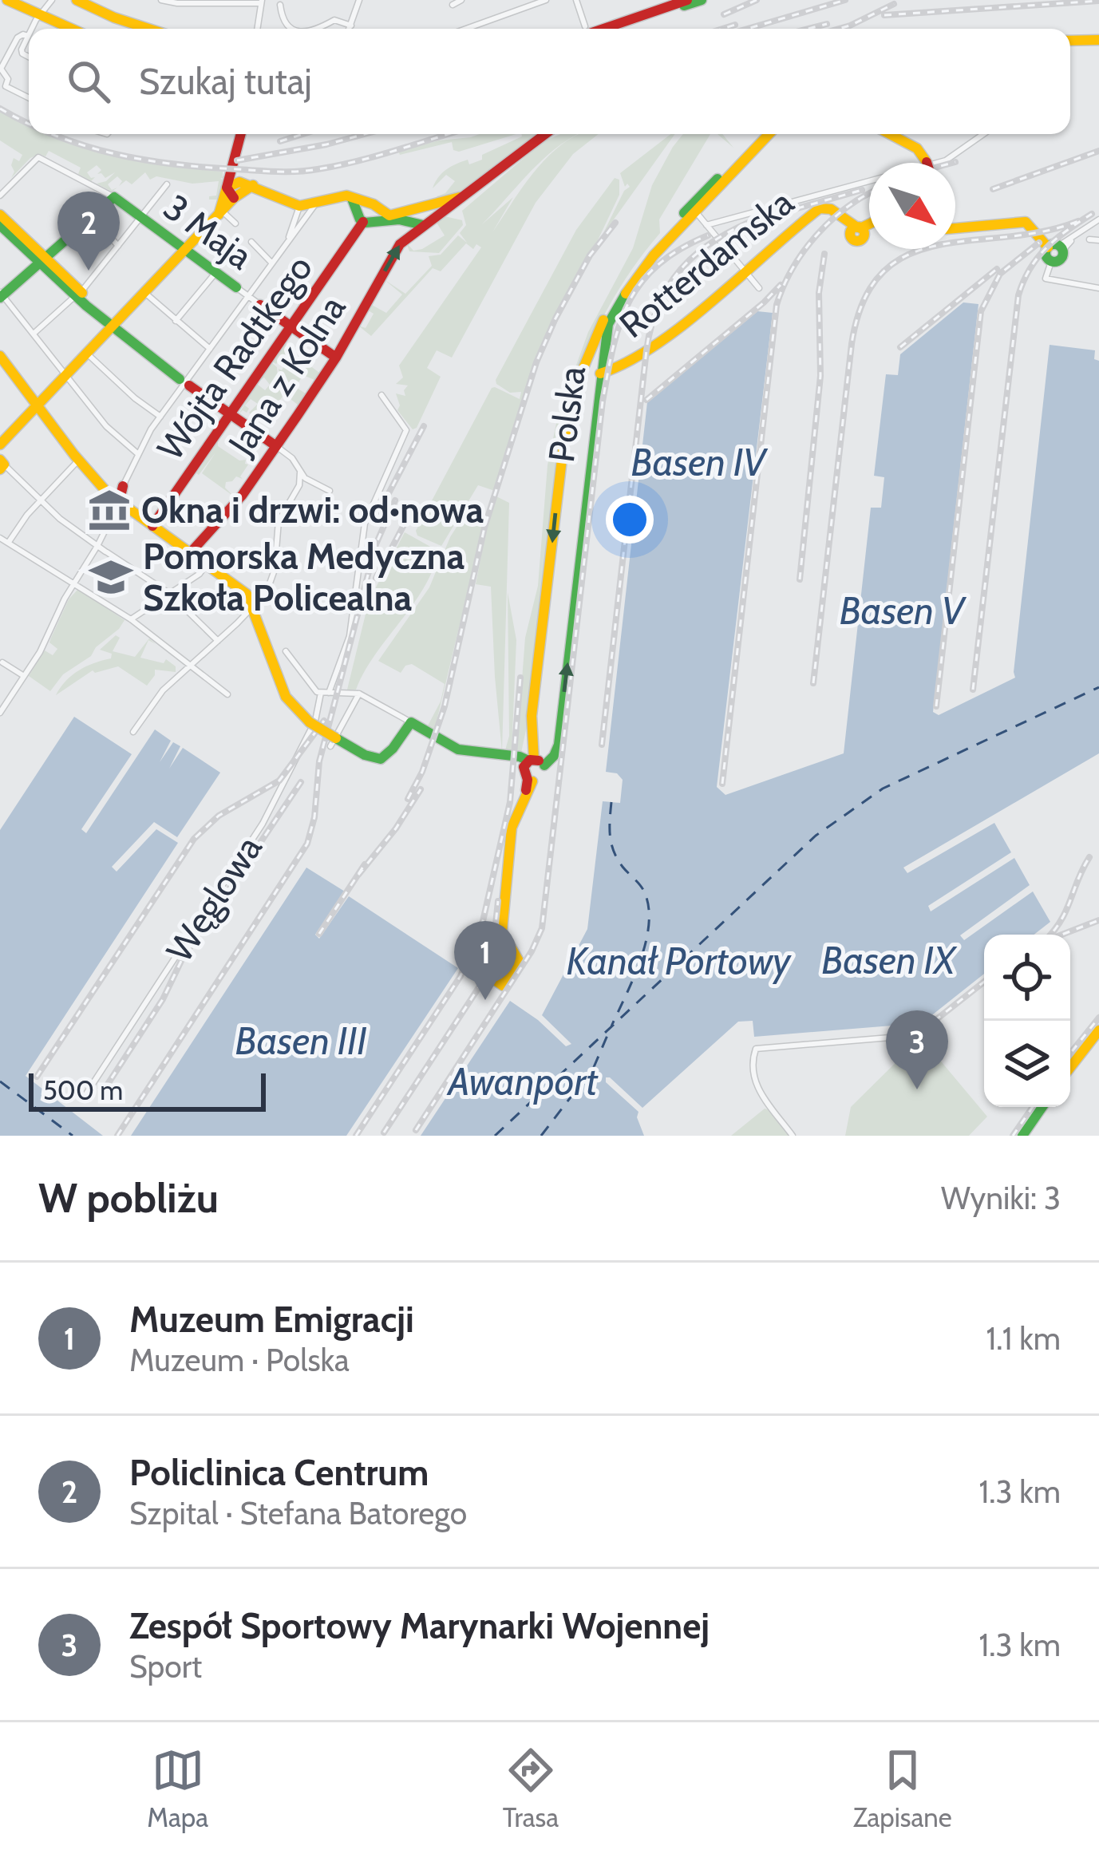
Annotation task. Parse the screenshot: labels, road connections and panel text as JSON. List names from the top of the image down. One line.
{"streets":{"main road":["3 Maja","Rotterdamska","Wójta Radtkego","Jana z Kolna","Polska"],"street":["Węglowa"]},"crossings":[["3 Maja","Wójta Radtkego"],["3 Maja","Jana z Kolna"],["Rotterdamska","Polska"]],"one_way":["Jana z Kolna"],"water":["Basen IV","Basen V","Basen IX","Kanał Portowy","Basen III","Awanport"],"places":{"museum":["Okna i drzwi: od•nowa"],"school or university":["Pomorska Medyczna Szkoła Policealna"]},"scale_bar":"500 m","north":"bottom right","page":{"search":"Szukaj tutaj","pins":["2","1","3"],"scale":"500 m","heading":["W pobliżu","Wyniki: 3"],"list":[{"mark":"1","name":"Muzeum Emigracji","note":"Muzeum · Polska","value":"1.1 km"},{"mark":"2","name":"Policlinica Centrum","note":"Szpital · Stefana Batorego","value":"1.3 km"},{"mark":"3","name":"Zespół Sportowy Marynarki Wojennej","note":"Sport","value":"1.3 km"}],"nav":["Mapa","Trasa","Zapisane"]}}
